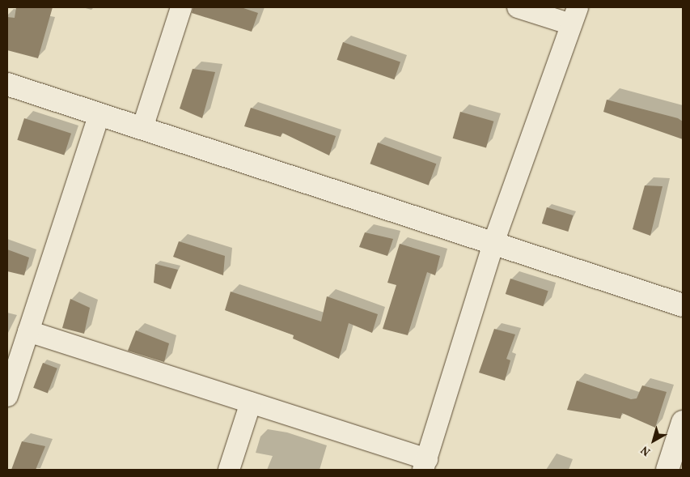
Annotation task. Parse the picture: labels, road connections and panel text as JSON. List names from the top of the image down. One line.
{"north":"bottom left"}
